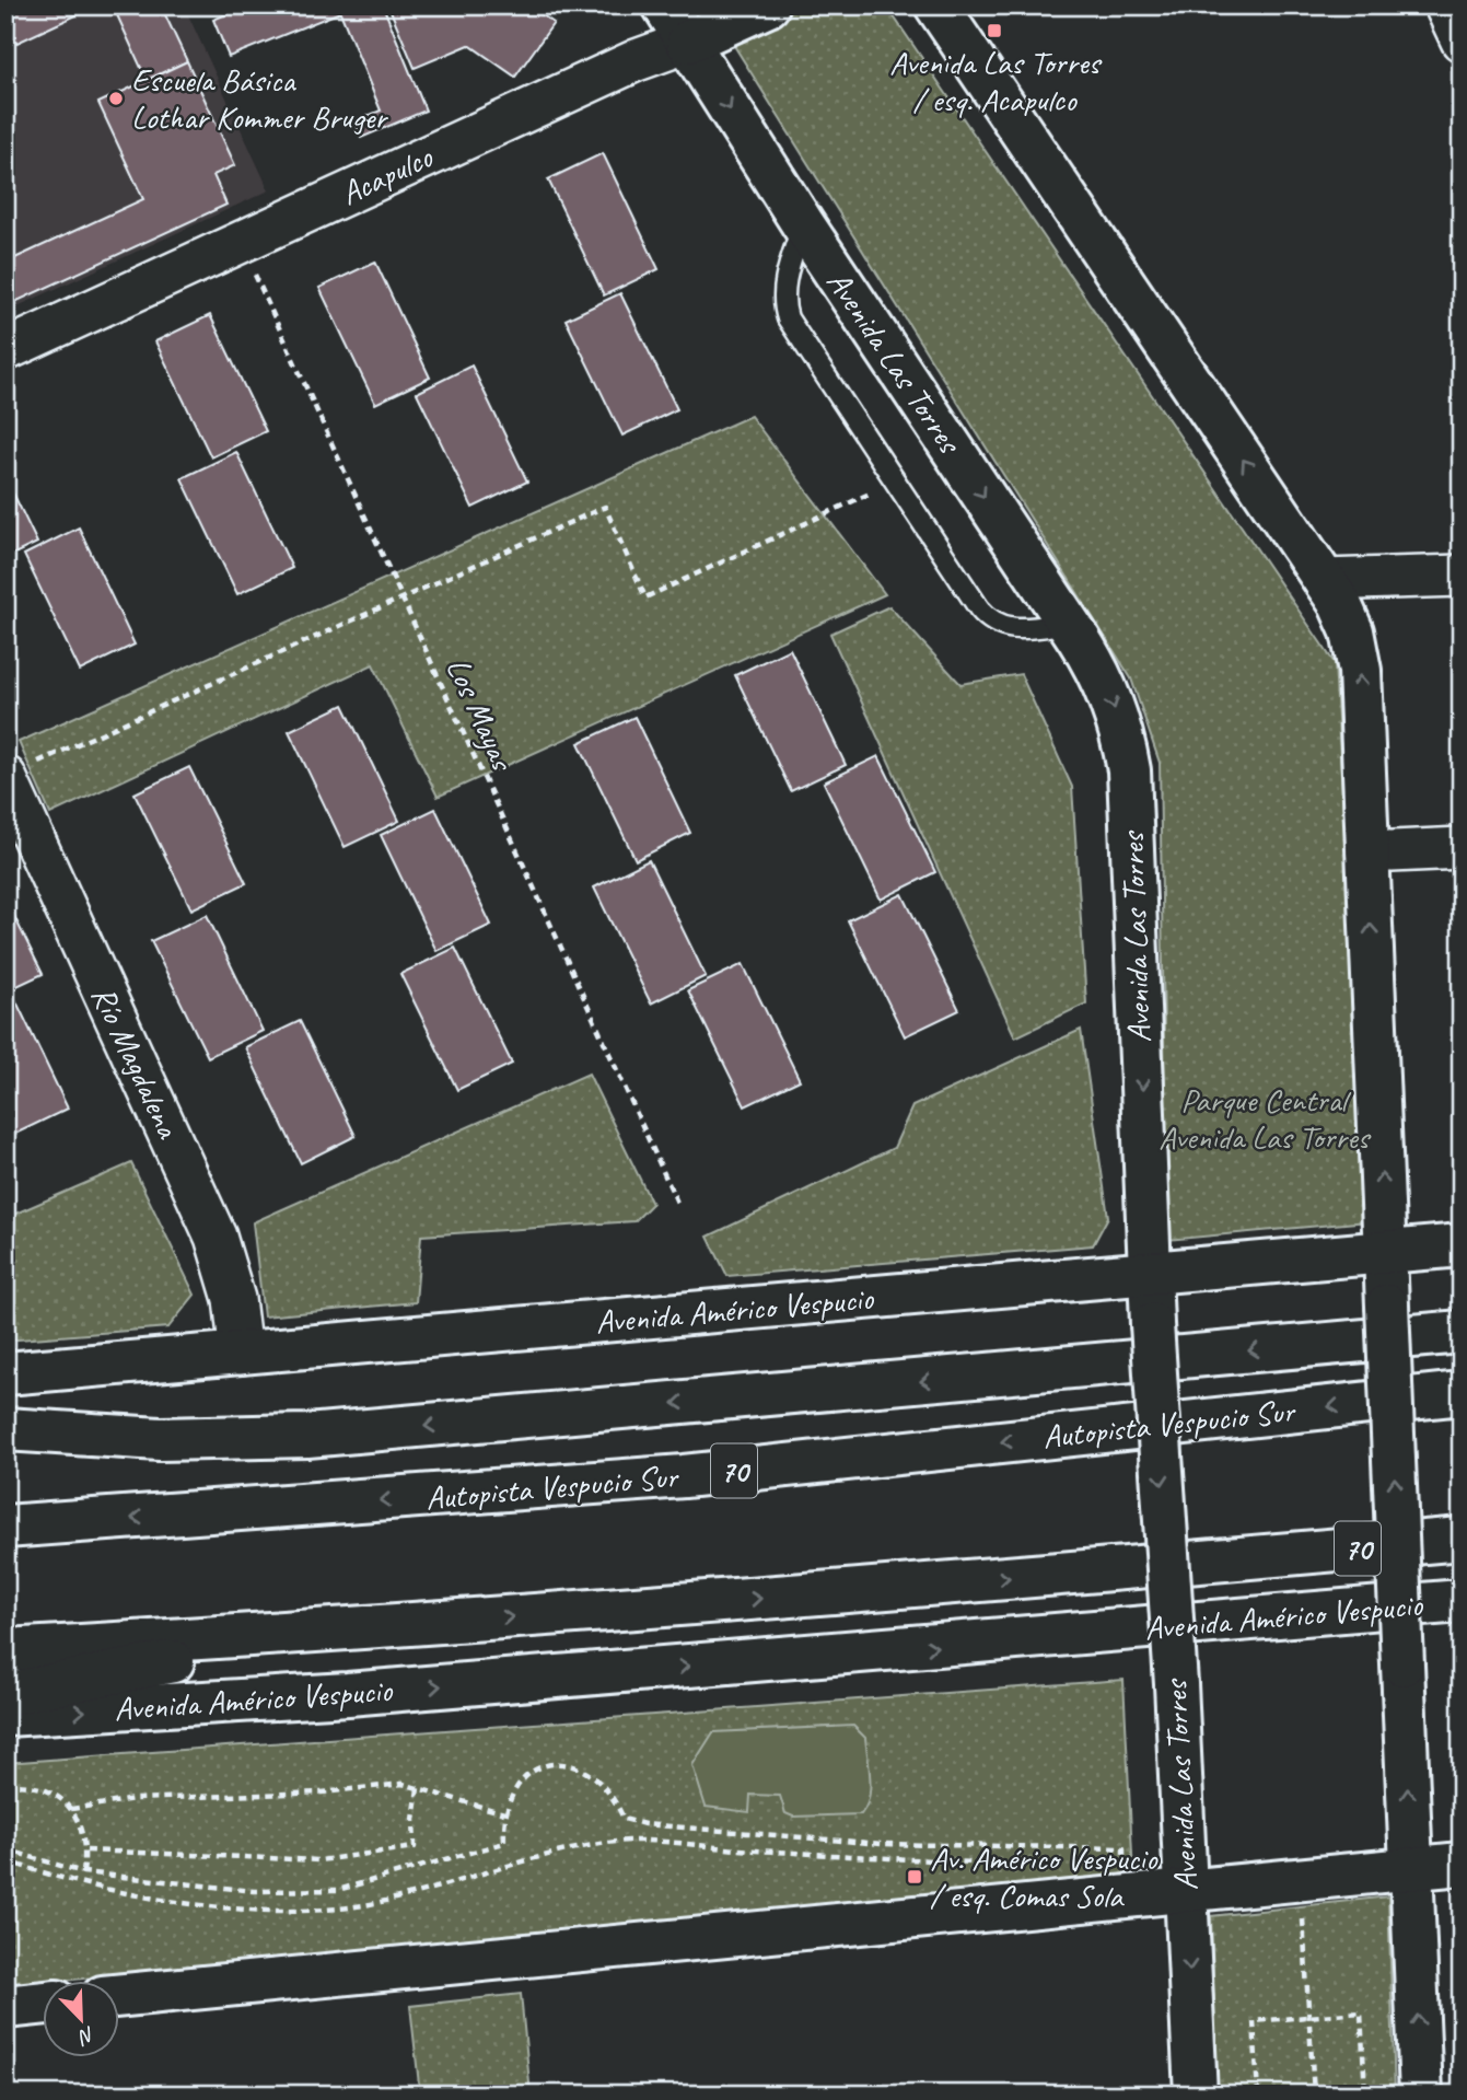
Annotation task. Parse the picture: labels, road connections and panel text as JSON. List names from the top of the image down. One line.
{"streets":{"main road":["Acapulco","Avenida Las Torres","Avenida Américo Vespucio","Autopista Vespucio Sur","70"],"street":["Río Magdalena"],"path":["Los Mayas"]},"crossings":[["Acapulco","Avenida Las Torres"],["Acapulco","Los Mayas"],["Avenida Las Torres","Avenida Américo Vespucio"],["Río Magdalena","Avenida Américo Vespucio"]],"parks":["Parque Central Avenida Las Torres"],"places":{"transit":["Avenida Las Torres / esq. Acapulco","Av. Américo Vespucio / esq. Comas Sola"],"other":["Escuela Básica Lothar Kommer Bruger"]},"north":"bottom right"}
